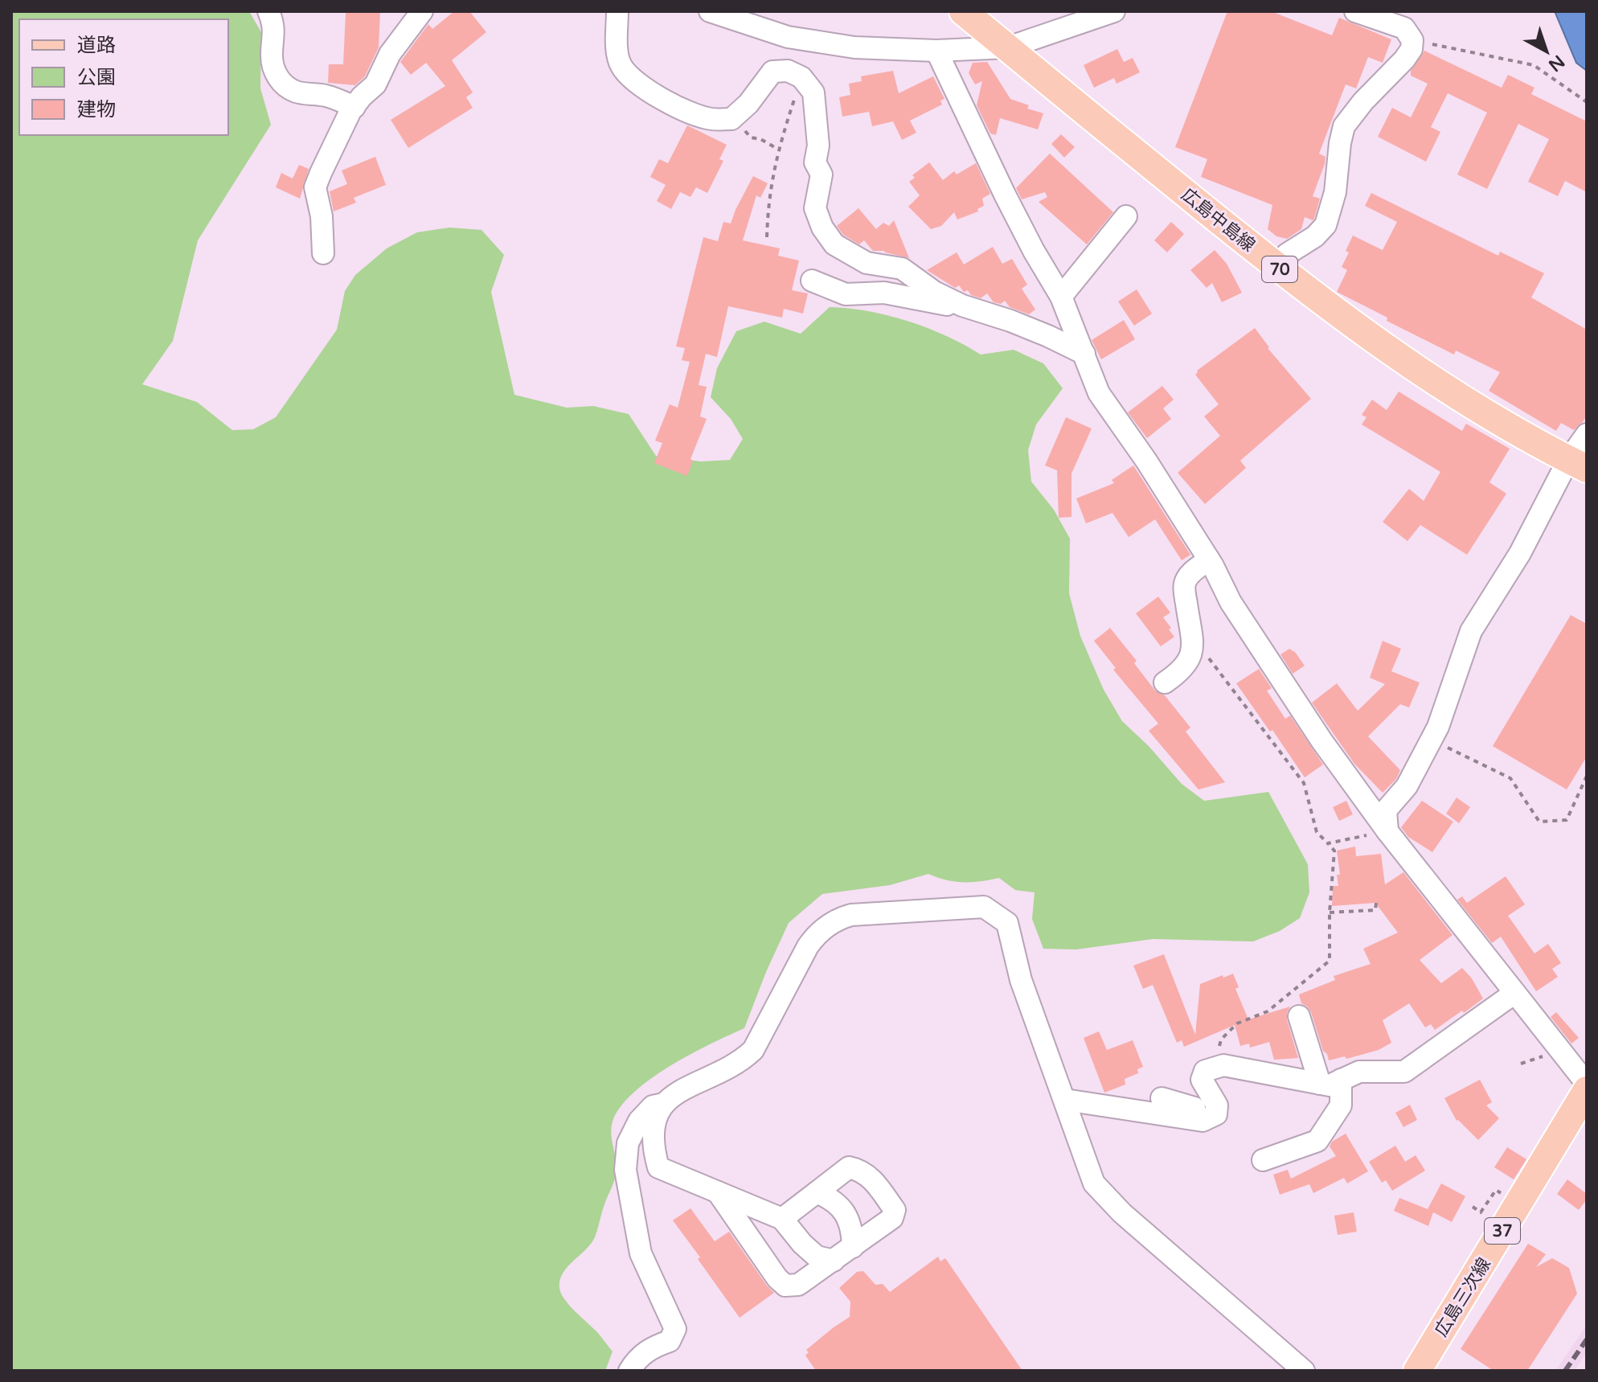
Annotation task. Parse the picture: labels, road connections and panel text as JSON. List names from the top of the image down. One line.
{"streets":{"main road":["広島中島線","70","37","広島三次線"]},"legend":["道路","公園","建物"],"north":"bottom right"}
